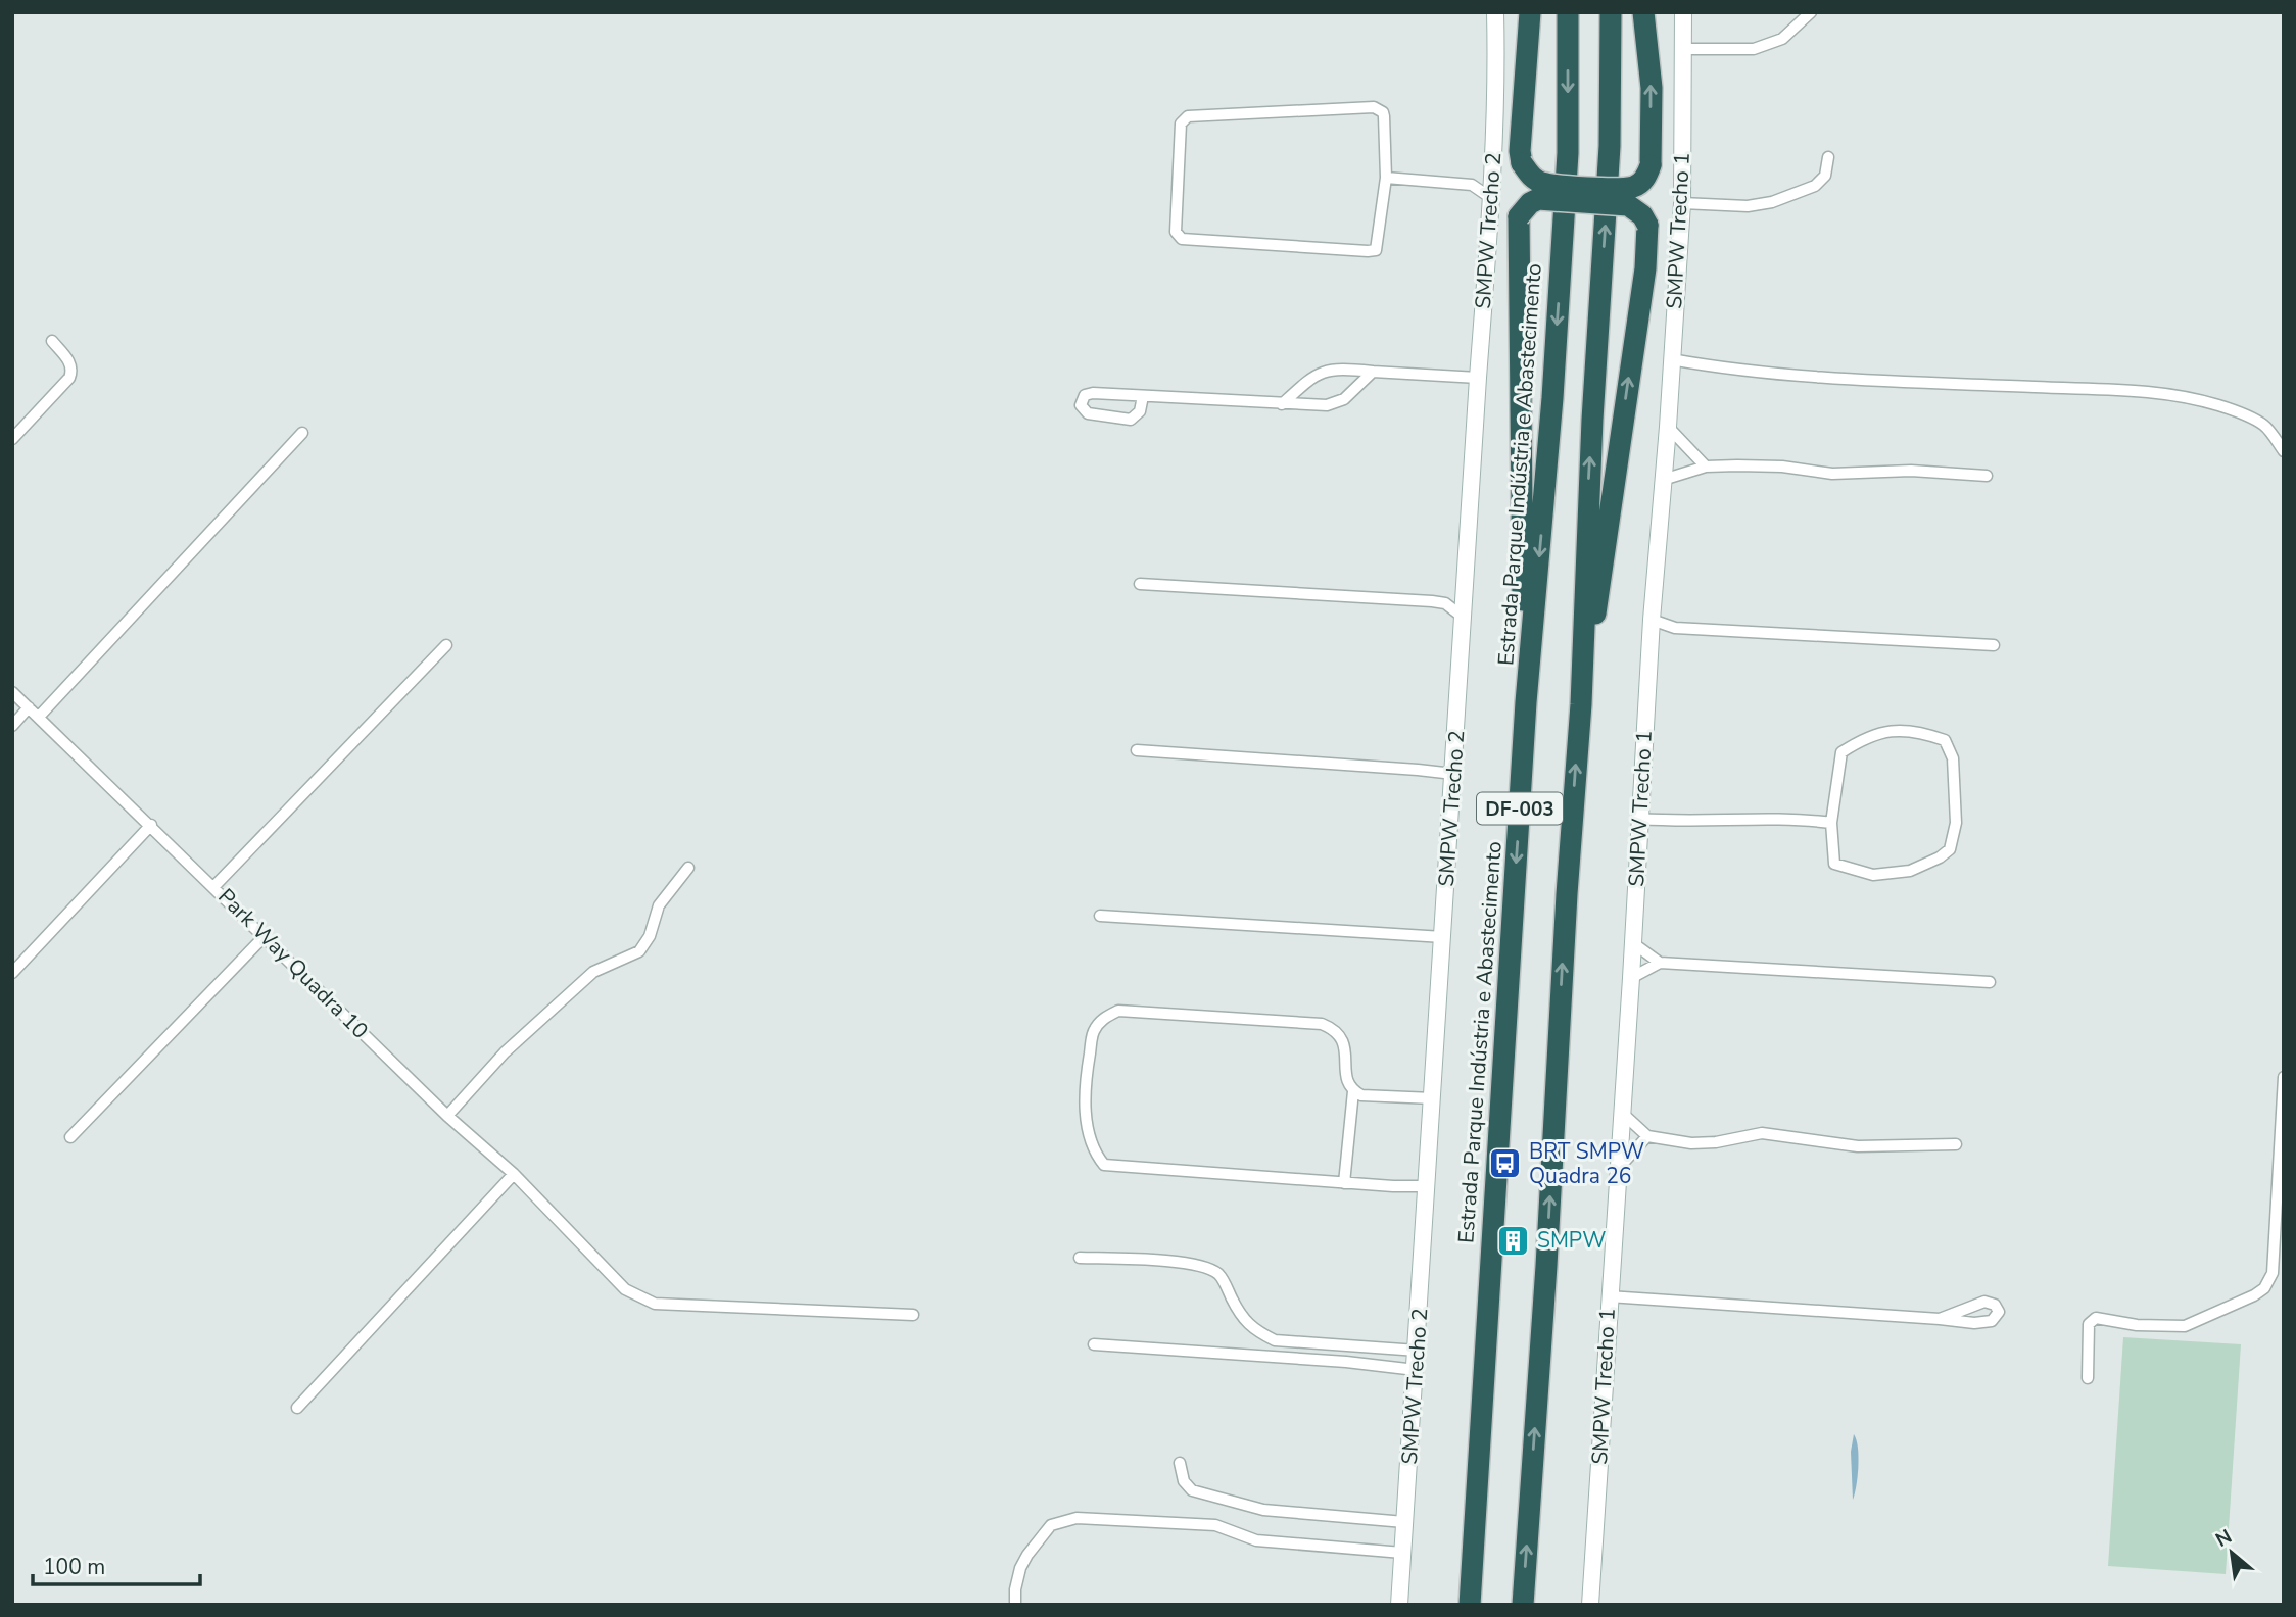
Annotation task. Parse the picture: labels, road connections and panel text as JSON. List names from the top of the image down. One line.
{"streets":{"highway":["Estrada Parque Indústria e Abastecimento","DF-003"],"street":["SMPW Trecho 2","SMPW Trecho 1","Park Way Quadra 10"]},"places":{"bus stop":["BRT SMPW Quadra 26"],"building":["SMPW"]},"scale_bar":"100 m","north":"top left"}
